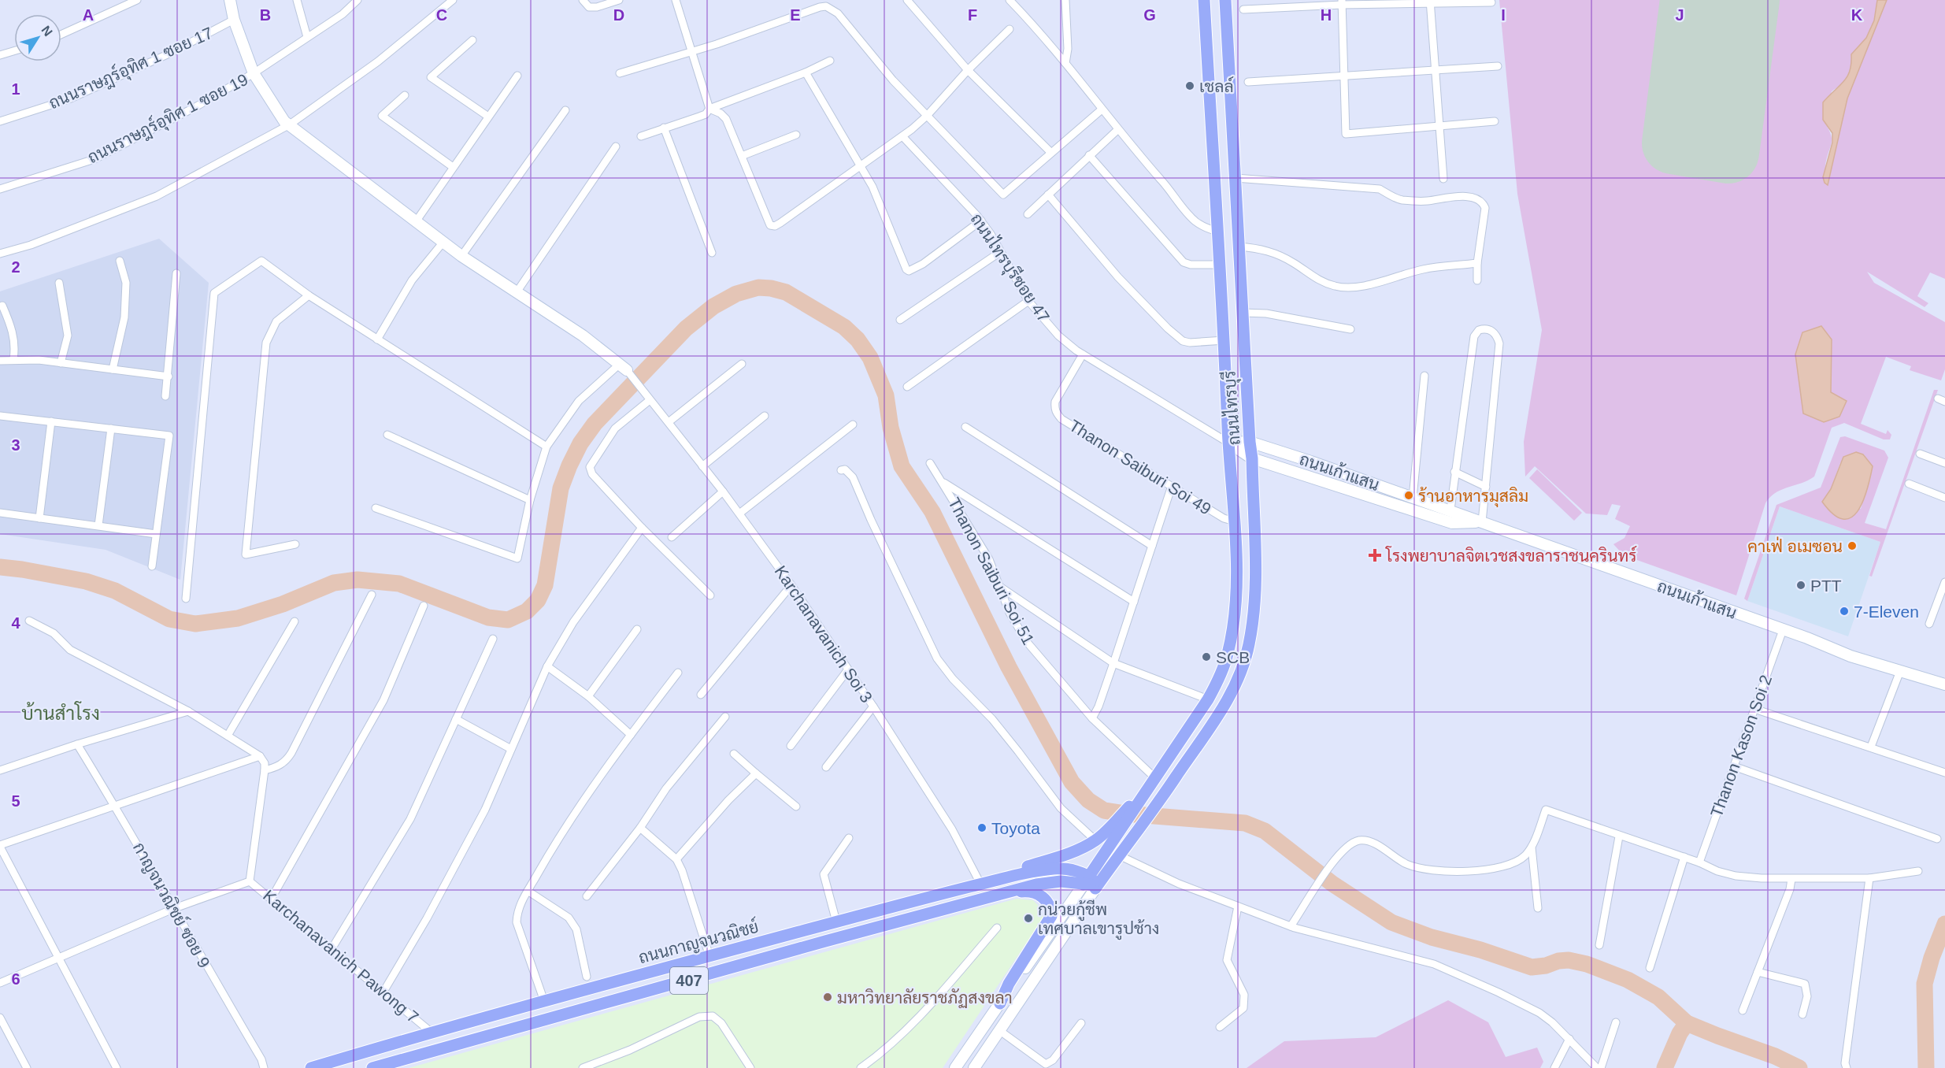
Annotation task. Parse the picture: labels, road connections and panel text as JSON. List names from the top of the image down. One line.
{"streets":{"main road":["ถนนไทรบุรี","ถนนเก้าแสน","ถนนกาญจนวณิชย์","407"],"street":["ถนนราษฎร์อุทิศ 1 ซอย 17","ถนนราษฎร์อุทิศ 1 ซอย 19","ถนนไทรบุรีซอย 47","Thanon Saiburi Soi 49","Thanon Saiburi Soi 51","Karchanavanich Soi 3","Thanon Kason Soi 2","กาญจนวณิชย์ ซอย 9","Karchanavanich Pawong 7"]},"crossings":[["ถนนไทรบุรีซอย 47","ถนนไทรบุรี"],["ถนนไทรบุรีซอย 47","Thanon Saiburi Soi 49"],["ถนนไทรบุรีซอย 47","ถนนเก้าแสน"],["ถนนไทรบุรี","Thanon Saiburi Soi 49"],["ถนนไทรบุรี","ถนนเก้าแสน"],["ถนนไทรบุรี","Thanon Saiburi Soi 51"],["ถนนไทรบุรี","ถนนกาญจนวณิชย์"],["ถนนเก้าแสน","Thanon Kason Soi 2"],["ถนนกาญจนวณิชย์","Karchanavanich Pawong 7"]],"districts":["บ้านสำโรง"],"places":{"other":["เชลล์","ร้านอาหารมุสลิม","คาเฟ่ อเมซอน","PTT","7-Eleven","SCB","Toyota","กน่วยกู้ชีพ เทศบาลเขารูปช้าง","มหาวิทยาลัยราชภัฏสงขลา"],"health":["โรงพยาบาลจิตเวชสงขลาราชนครินทร์"]},"north":"top right","grid":{"columns":["A","B","C","D","E","F","G","H","I","J","K"],"rows":["1","2","3","4","5","6"]}}
